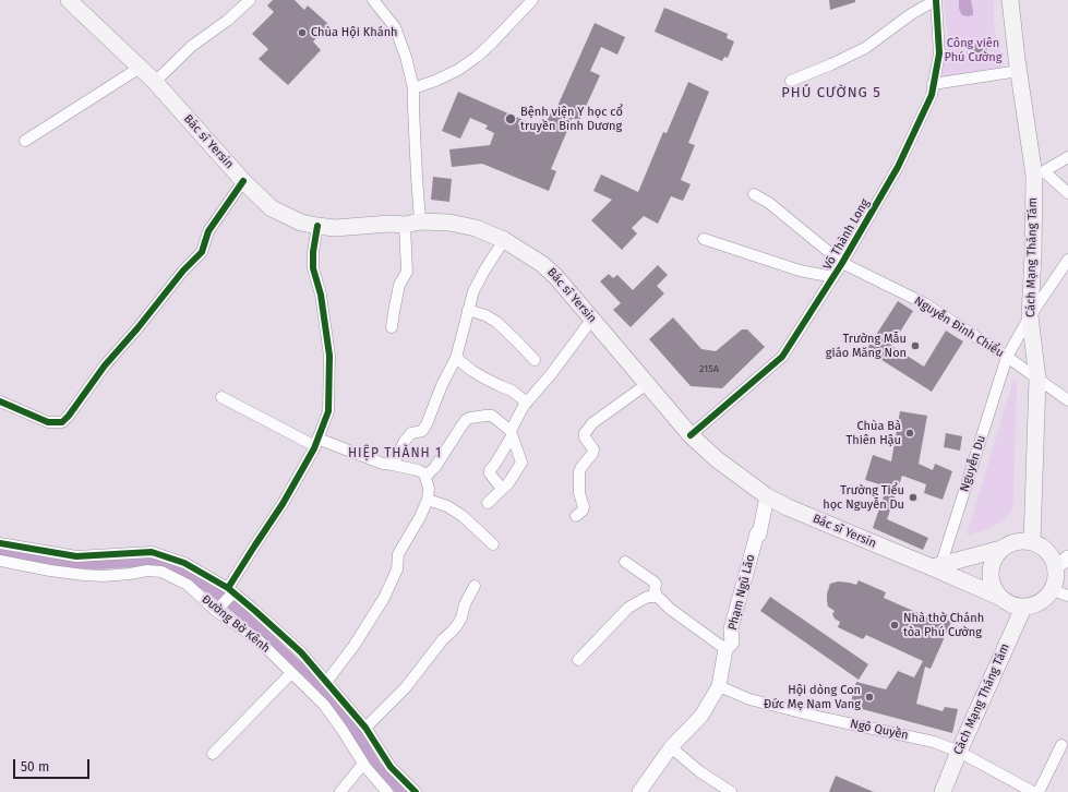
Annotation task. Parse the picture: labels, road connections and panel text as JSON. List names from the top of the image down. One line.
{"streets":{"main road":["Bác sĩ Yersin","Cách Mạng Tháng Tám"],"street":["Võ Thành Long","Nguyễn Đình Chiểu","Nguyễn Du","Phạm Ngũ Lão","Đường Bờ Kênh","Ngô Quyền"]},"crossings":[["Bác sĩ Yersin","Võ Thành Long"],["Bác sĩ Yersin","Cách Mạng Tháng Tám"],["Bác sĩ Yersin","Nguyễn Du"],["Bác sĩ Yersin","Phạm Ngũ Lão"],["Võ Thành Long","Nguyễn Đình Chiểu"],["Cách Mạng Tháng Tám","Nguyễn Đình Chiểu"],["Cách Mạng Tháng Tám","Nguyễn Du"],["Cách Mạng Tháng Tám","Ngô Quyền"],["Nguyễn Đình Chiểu","Nguyễn Du"],["Phạm Ngũ Lão","Ngô Quyền"]],"districts":["PHÚ CƯỜNG 5","HIỆP THÀNH 1"],"parks":["Công viên Phú Cường"],"places":["Chùa Hội Khánh","Bệnh viện Y học cổ truyền Bình Dương","Trường Mẫu giáo Măng Non","Chùa Bà Thiên Hậu","Trường Tiểu học Nguyễn Du","Nhà thờ Chánh tòa Phú Cường","Hội dòng Con Đức Mẹ Nam Vang"],"house_numbers":["215A"],"scale_bar":"50 m"}
